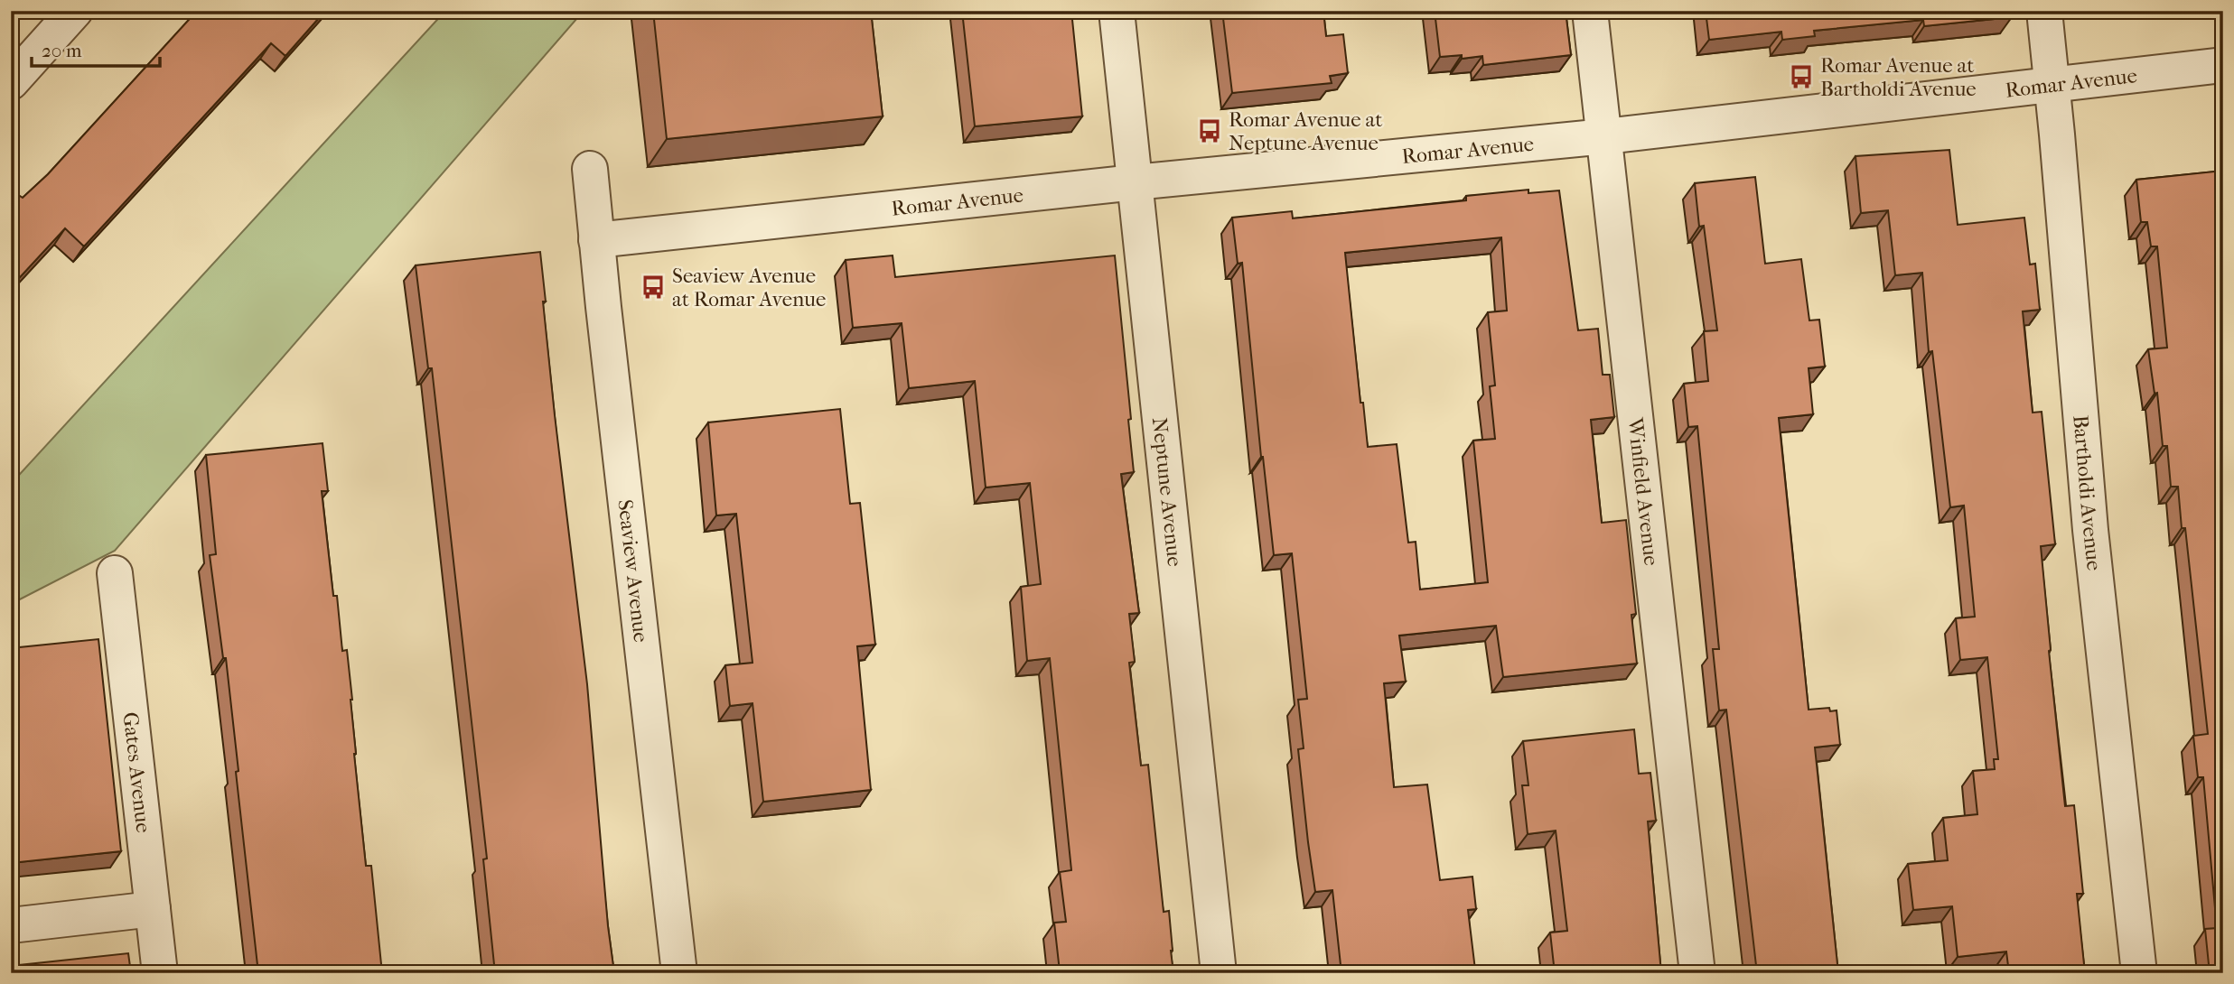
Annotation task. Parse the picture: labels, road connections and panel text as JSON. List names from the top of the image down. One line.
{"streets":{"street":["Romar Avenue","Neptune Avenue","Winfield Avenue","Bartholdi Avenue","Seaview Avenue","Gates Avenue"]},"crossings":[["Romar Avenue","Neptune Avenue"],["Romar Avenue","Winfield Avenue"],["Romar Avenue","Bartholdi Avenue"],["Romar Avenue","Seaview Avenue"]],"places":{"bus stop":["Romar Avenue at Bartholdi Avenue","Romar Avenue at Neptune Avenue","Seaview Avenue at Romar Avenue"]},"scale_bar":"20 m"}
